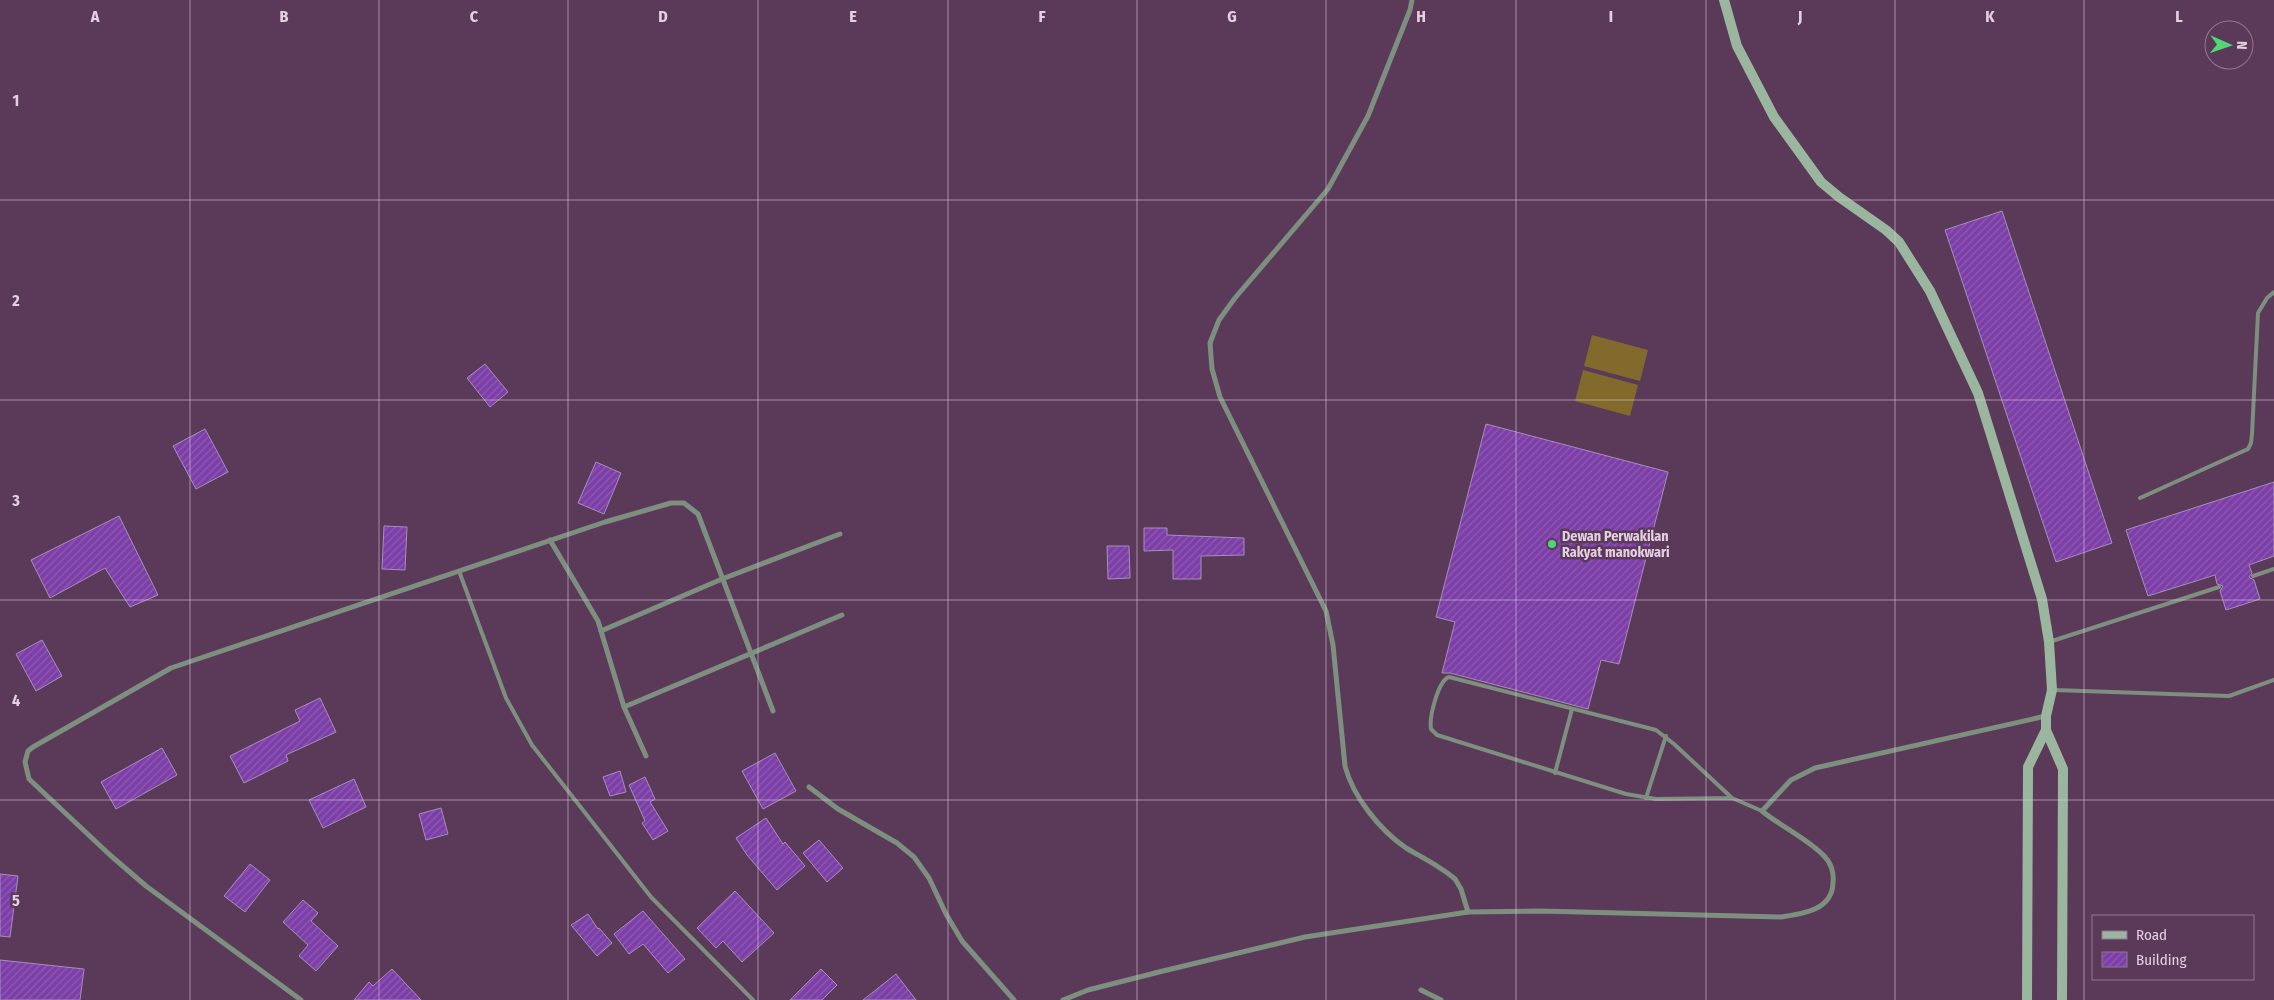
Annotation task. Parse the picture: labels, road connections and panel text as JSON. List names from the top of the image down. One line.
{"places":["Dewan Perwakilan Rakyat manokwari"],"legend":["Road","Building"],"north":"right","grid":{"columns":["A","B","C","D","E","F","G","H","I","J","K","L"],"rows":["1","2","3","4","5"]}}
